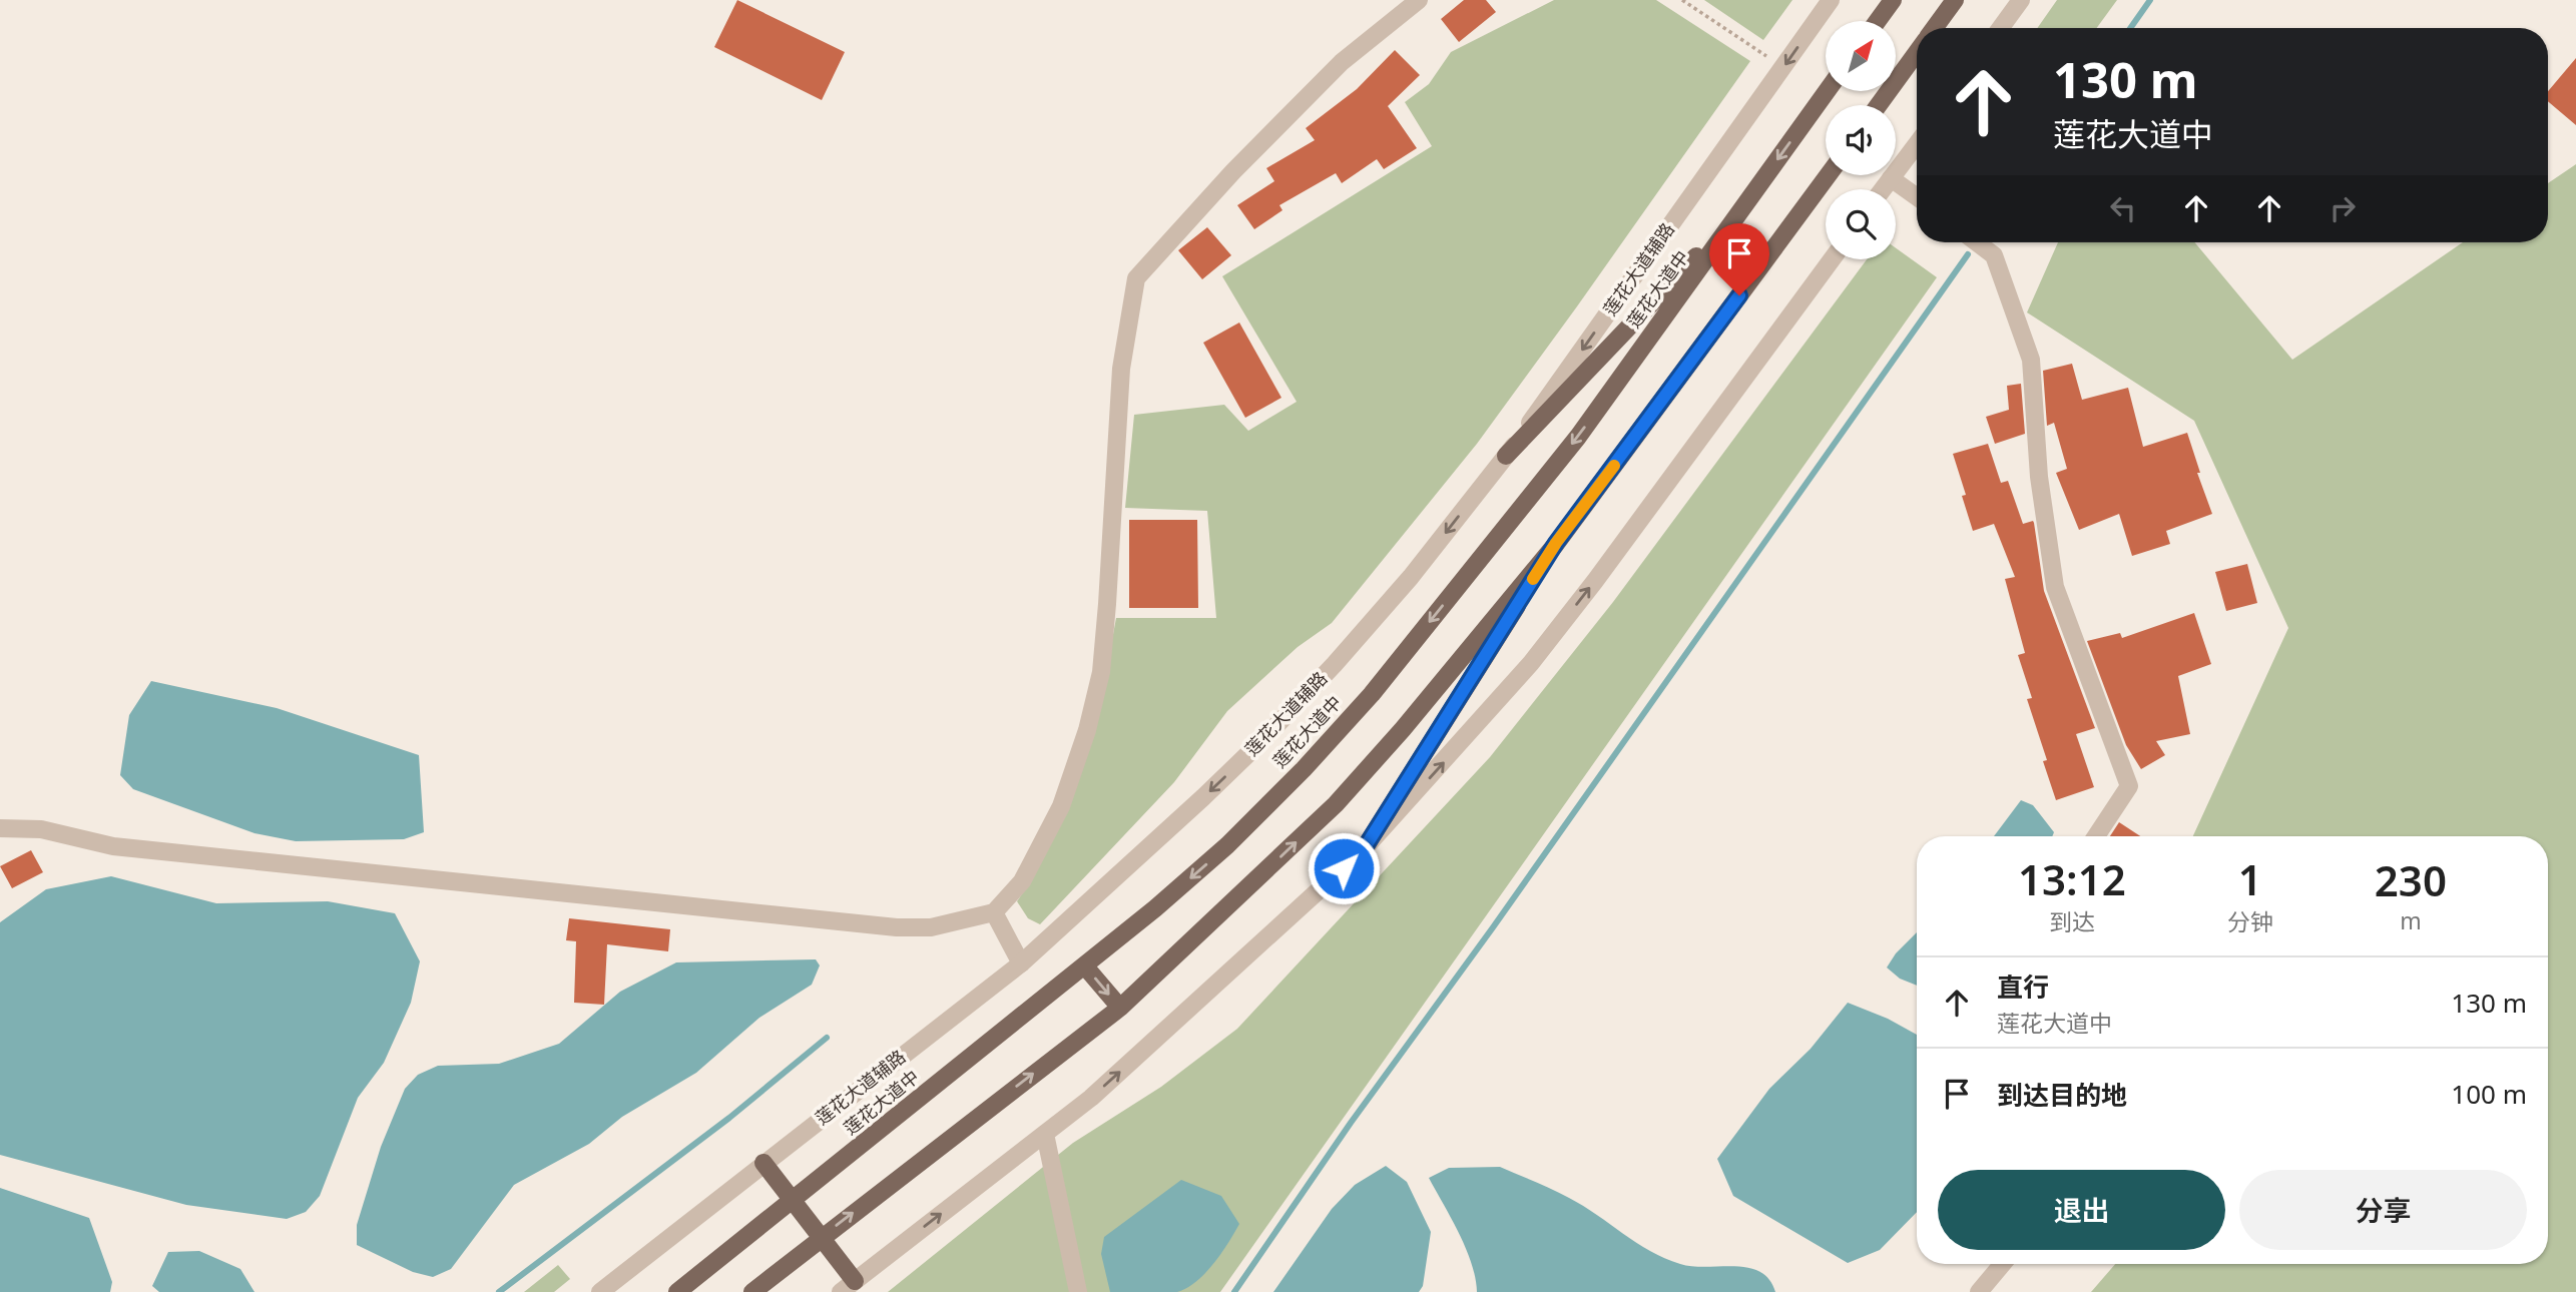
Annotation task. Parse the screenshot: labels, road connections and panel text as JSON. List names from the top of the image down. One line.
{"streets":{"main road":["莲花大道中"],"street":["莲花大道辅路"]},"north":"top right","page":{"turn":["130 m","莲花大道中"],"eta":["13:12","到达","1","分钟","230","m"],"list":[{"name":"直行","note":"莲花大道中","value":"130 m"},{"name":"到达目的地","value":"100 m"}],"buttons":["退出","分享"]}}
